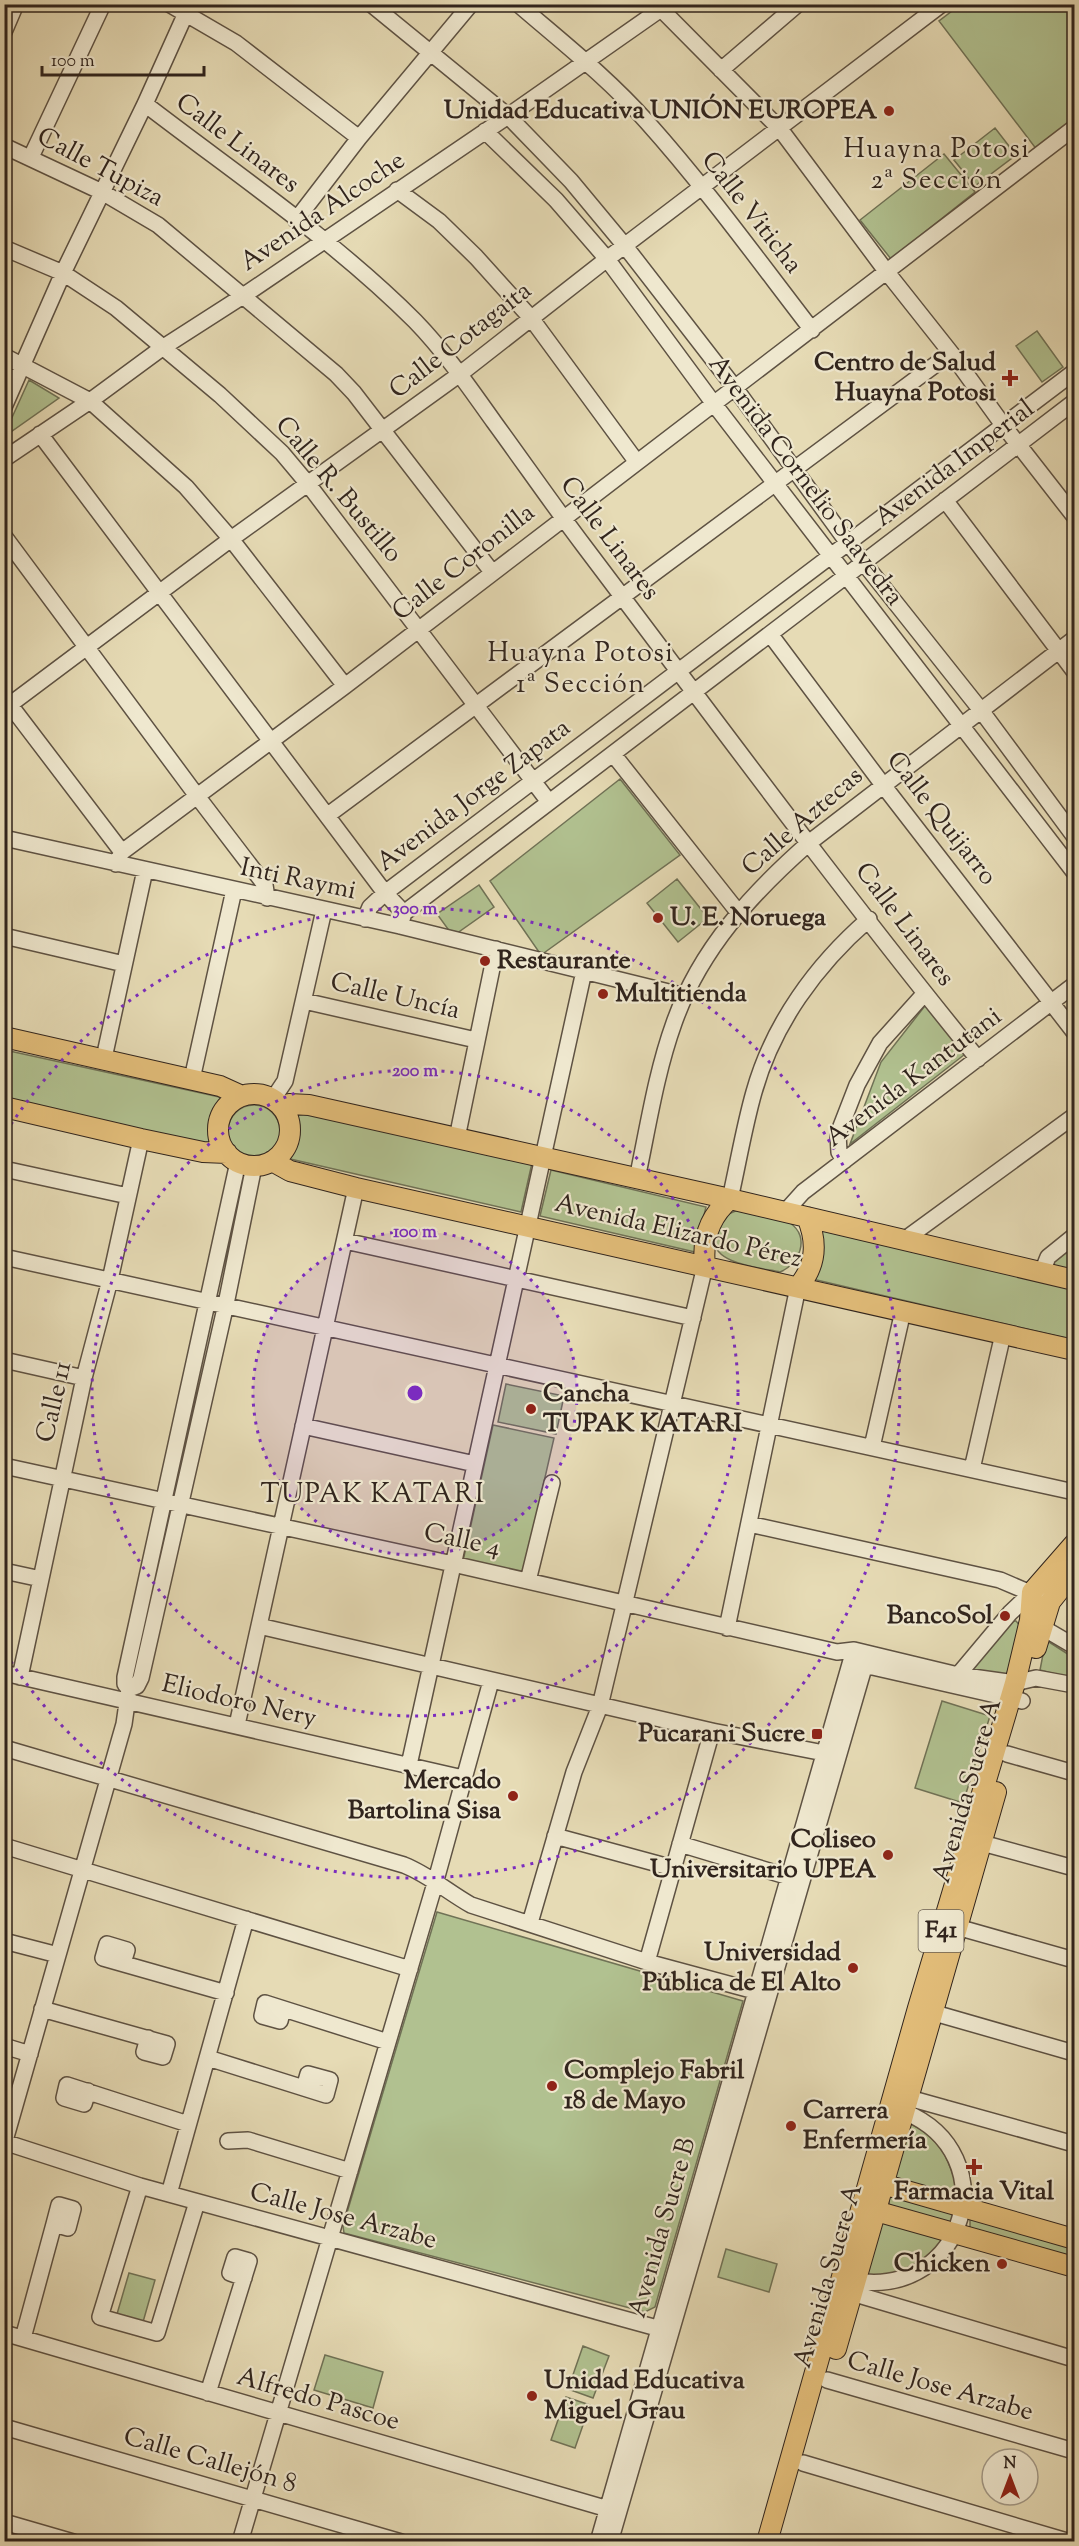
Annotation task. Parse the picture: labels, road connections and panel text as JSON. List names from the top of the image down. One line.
{"streets":{"main road":["Avenida Elizardo Pérez","Avenida Sucre A","F41"],"street":["Calle Linares","Calle Tupiza","Avenida Alcoche","Calle Viticha","Calle Cotagaita","Avenida Imperial","Avenida Cornelio Saavedra","Calle R. Bustillo","Calle Coronilla","Avenida Jorge Zapata","Calle Quijarro","Calle Aztecas","Inti Raymi","Calle Uncía","Avenida Kantutani","Calle 11","Calle 4","Eliodoro Nery","Calle Jose Arzabe","Avenida Sucre B","Alfredo Pascoe","Calle Callejón 8"]},"crossings":[["Calle Linares","Avenida Alcoche"],["Calle Linares","Calle Cotagaita"],["Calle Linares","Calle Coronilla"],["Calle Linares","Avenida Jorge Zapata"],["Calle Linares","Calle Aztecas"],["Calle Linares","Avenida Kantutani"],["Calle Tupiza","Avenida Alcoche"],["Calle Tupiza","Calle Cotagaita"],["Calle Tupiza","Calle Coronilla"],["Avenida Alcoche","Calle Viticha"],["Avenida Alcoche","Avenida Cornelio Saavedra"],["Avenida Alcoche","Calle R. Bustillo"],["Calle Viticha","Calle Cotagaita"],["Calle Viticha","Calle Coronilla"],["Calle Cotagaita","Avenida Cornelio Saavedra"],["Calle Cotagaita","Calle R. Bustillo"],["Avenida Imperial","Avenida Cornelio Saavedra"],["Avenida Imperial","Avenida Jorge Zapata"],["Avenida Cornelio Saavedra","Calle Coronilla"],["Avenida Cornelio Saavedra","Avenida Jorge Zapata"],["Avenida Cornelio Saavedra","Calle Aztecas"],["Calle R. Bustillo","Calle Coronilla"],["Calle R. Bustillo","Avenida Jorge Zapata"],["Calle Coronilla","Inti Raymi"],["Avenida Jorge Zapata","Calle Quijarro"],["Avenida Jorge Zapata","Inti Raymi"],["Calle Quijarro","Calle Aztecas"],["Calle Quijarro","Avenida Kantutani"],["Calle Aztecas","Inti Raymi"],["Calle Aztecas","Avenida Elizardo Pérez"],["Avenida Kantutani","Avenida Elizardo Pérez"],["Avenida Elizardo Pérez","Calle 11"],["Calle 11","Calle 4"],["Calle 11","Eliodoro Nery"],["Calle 4","Avenida Sucre B"],["Avenida Sucre A","F41"],["Avenida Sucre A","Calle Jose Arzabe"],["Calle Jose Arzabe","Avenida Sucre B"],["Avenida Sucre B","Alfredo Pascoe"]],"districts":["Huayna Potosi 2ª Sección","Huayna Potosi 1ª Sección","TUPAK KATARI"],"places":{"other":["Unidad Educativa UNIÓN EUROPEA","U. E. Noruega","Restaurante","Multitienda","Cancha TUPAK KATARI","BancoSol","Mercado Bartolina Sisa","Coliseo Universitario UPEA","Universidad Pública de El Alto","Complejo Fabril 18 de Mayo","Carrera Enfermería","Chicken","Unidad Educativa Miguel Grau"],"health":["Centro de Salud Huayna Potosi","Farmacia Vital"],"transit":["Pucarani Sucre"]},"scale_bar":"100 m","north":"top","rings":["300 m","200 m","100 m"]}
